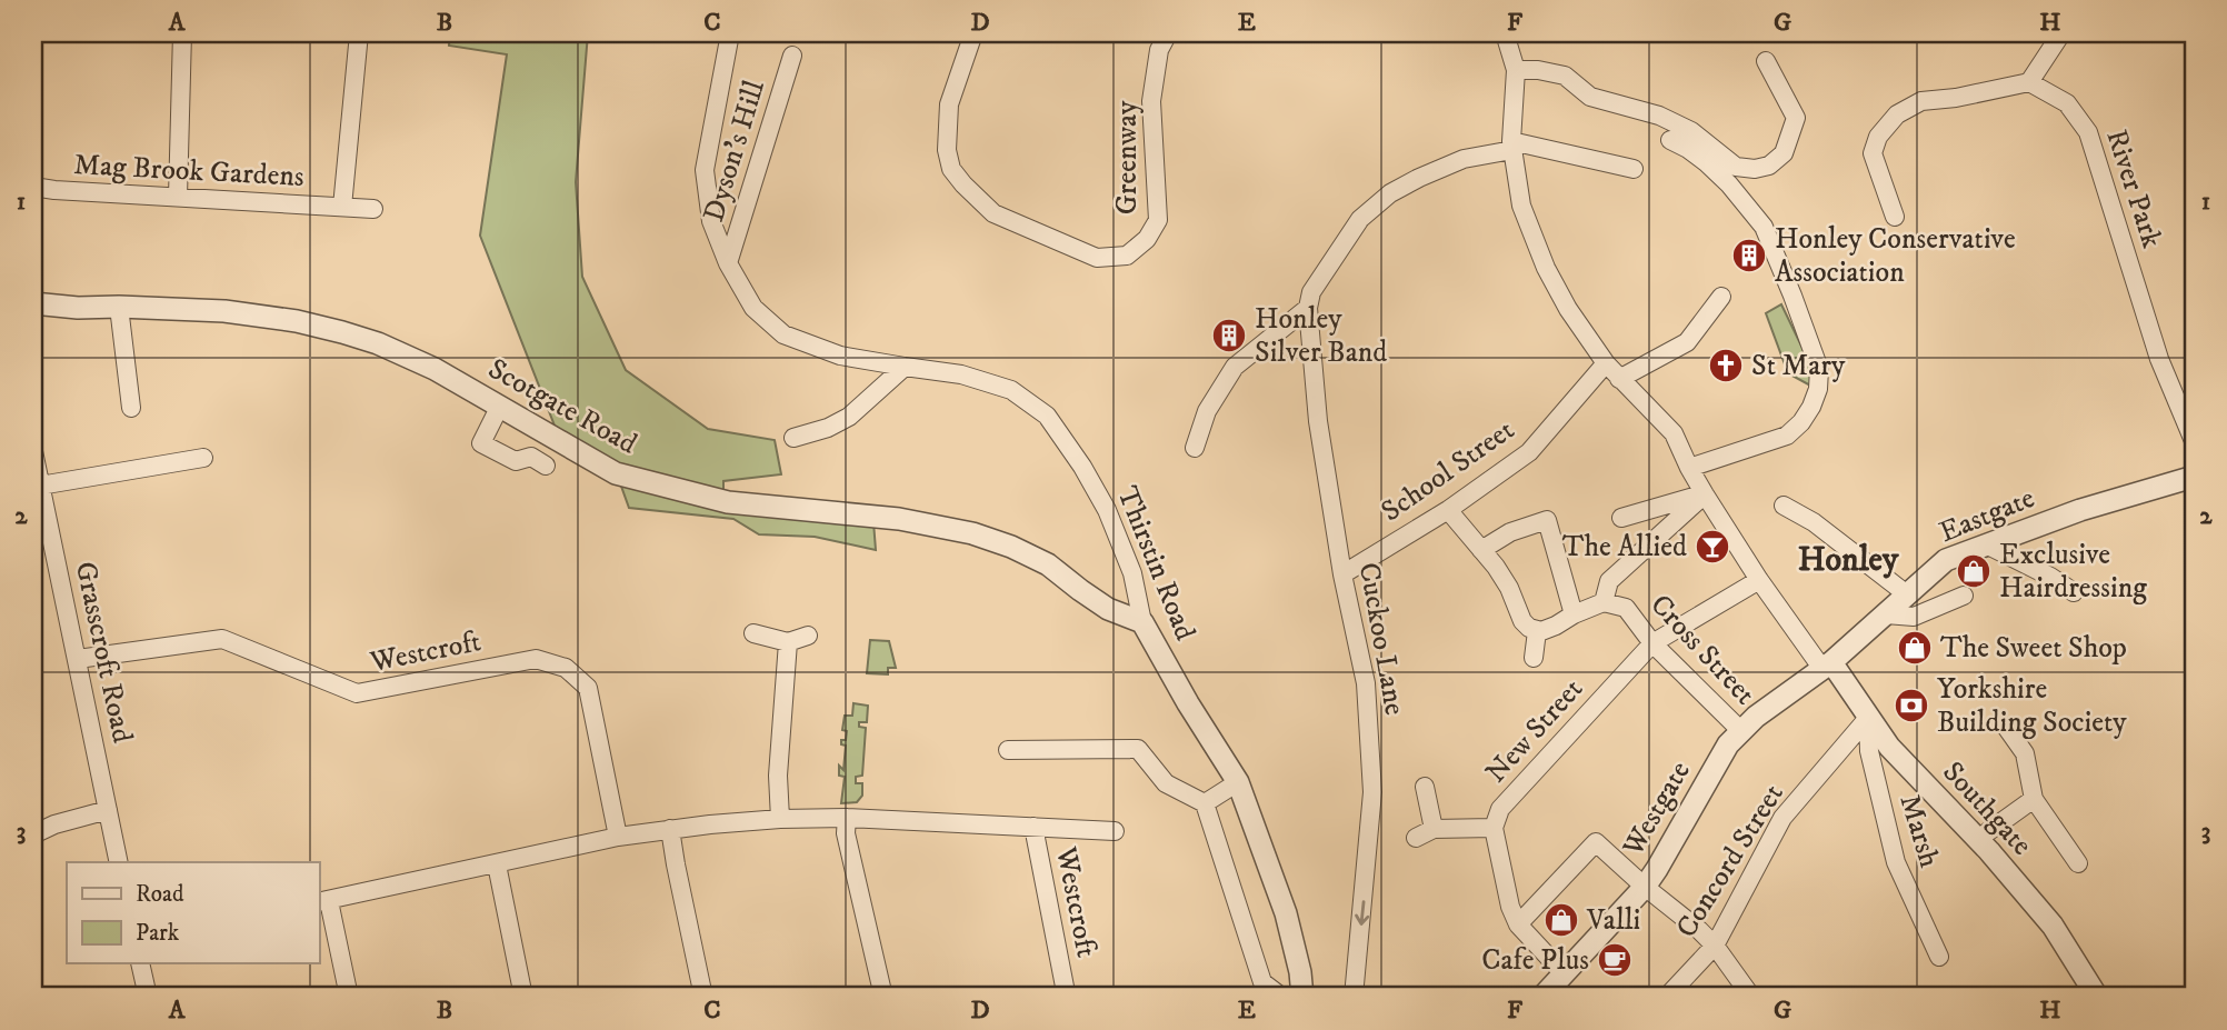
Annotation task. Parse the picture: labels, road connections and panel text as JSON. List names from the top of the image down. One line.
{"streets":{"street":["Dyson's Hill","Greenway","Mag Brook Gardens","River Park","Scotgate Road","School Street","Eastgate","Thirstin Road","Cuckoo Lane","Cross Street","Grasscroft Road","Westcroft","New Street","Westgate","Southgate","Marsh","Concord Street"]},"crossings":[["Dyson's Hill","Thirstin Road"],["Scotgate Road","Thirstin Road"],["School Street","Cuckoo Lane"],["Eastgate","Westgate"],["Eastgate","Southgate"],["Cross Street","New Street"],["Cross Street","Westgate"],["Grasscroft Road","Westcroft"],["New Street","Westgate"],["Westgate","Southgate"],["Southgate","Marsh"],["Southgate","Concord Street"],["Marsh","Concord Street"]],"districts":["Honley"],"places":{"building":["Honley Conservative Association","Honley Silver Band"],"church":["St Mary"],"bar":["The Allied"],"shop":["Exclusive Hairdressing","The Sweet Shop","Valli"],"bank":["Yorkshire Building Society"],"cafe":["Cafe Plus"]},"legend":["Road","Park"],"grid":{"columns":["A","B","C","D","E","F","G","H"],"rows":["1","2","3"]}}
